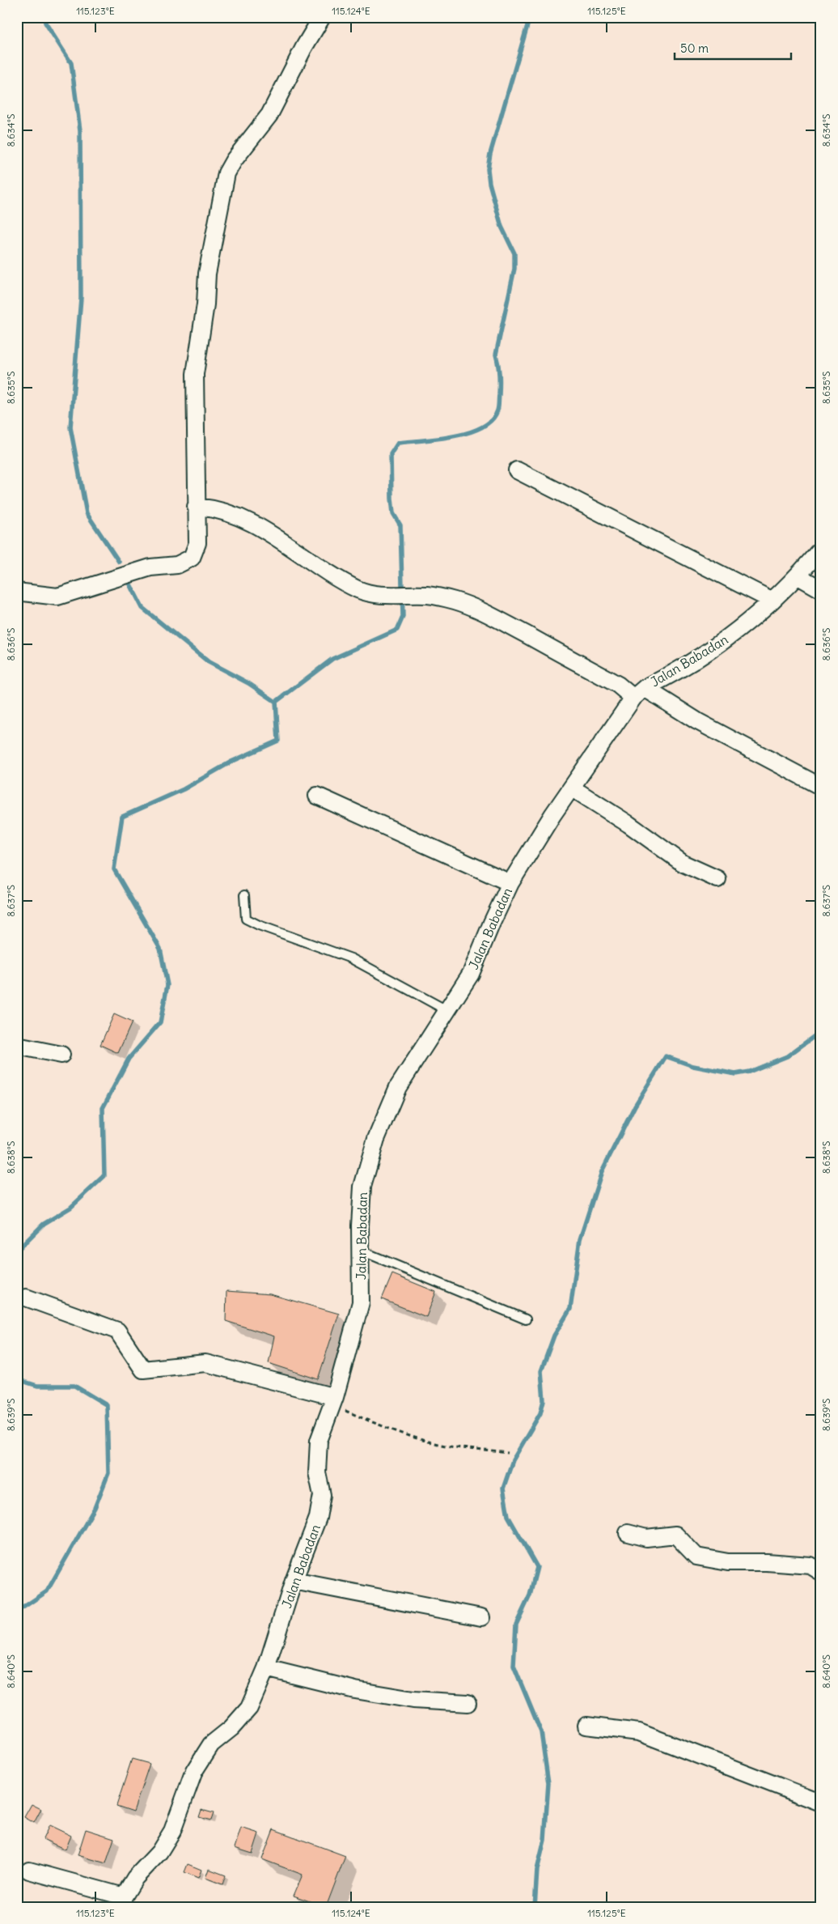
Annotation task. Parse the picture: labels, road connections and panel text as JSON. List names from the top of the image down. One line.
{"streets":{"street":["Jalan Babadan"]},"scale_bar":"50 m","coordinates":["115.123°E","115.124°E","115.125°E","8.634°S","8.635°S","8.636°S","8.637°S","8.638°S","8.639°S","8.640°S"]}
